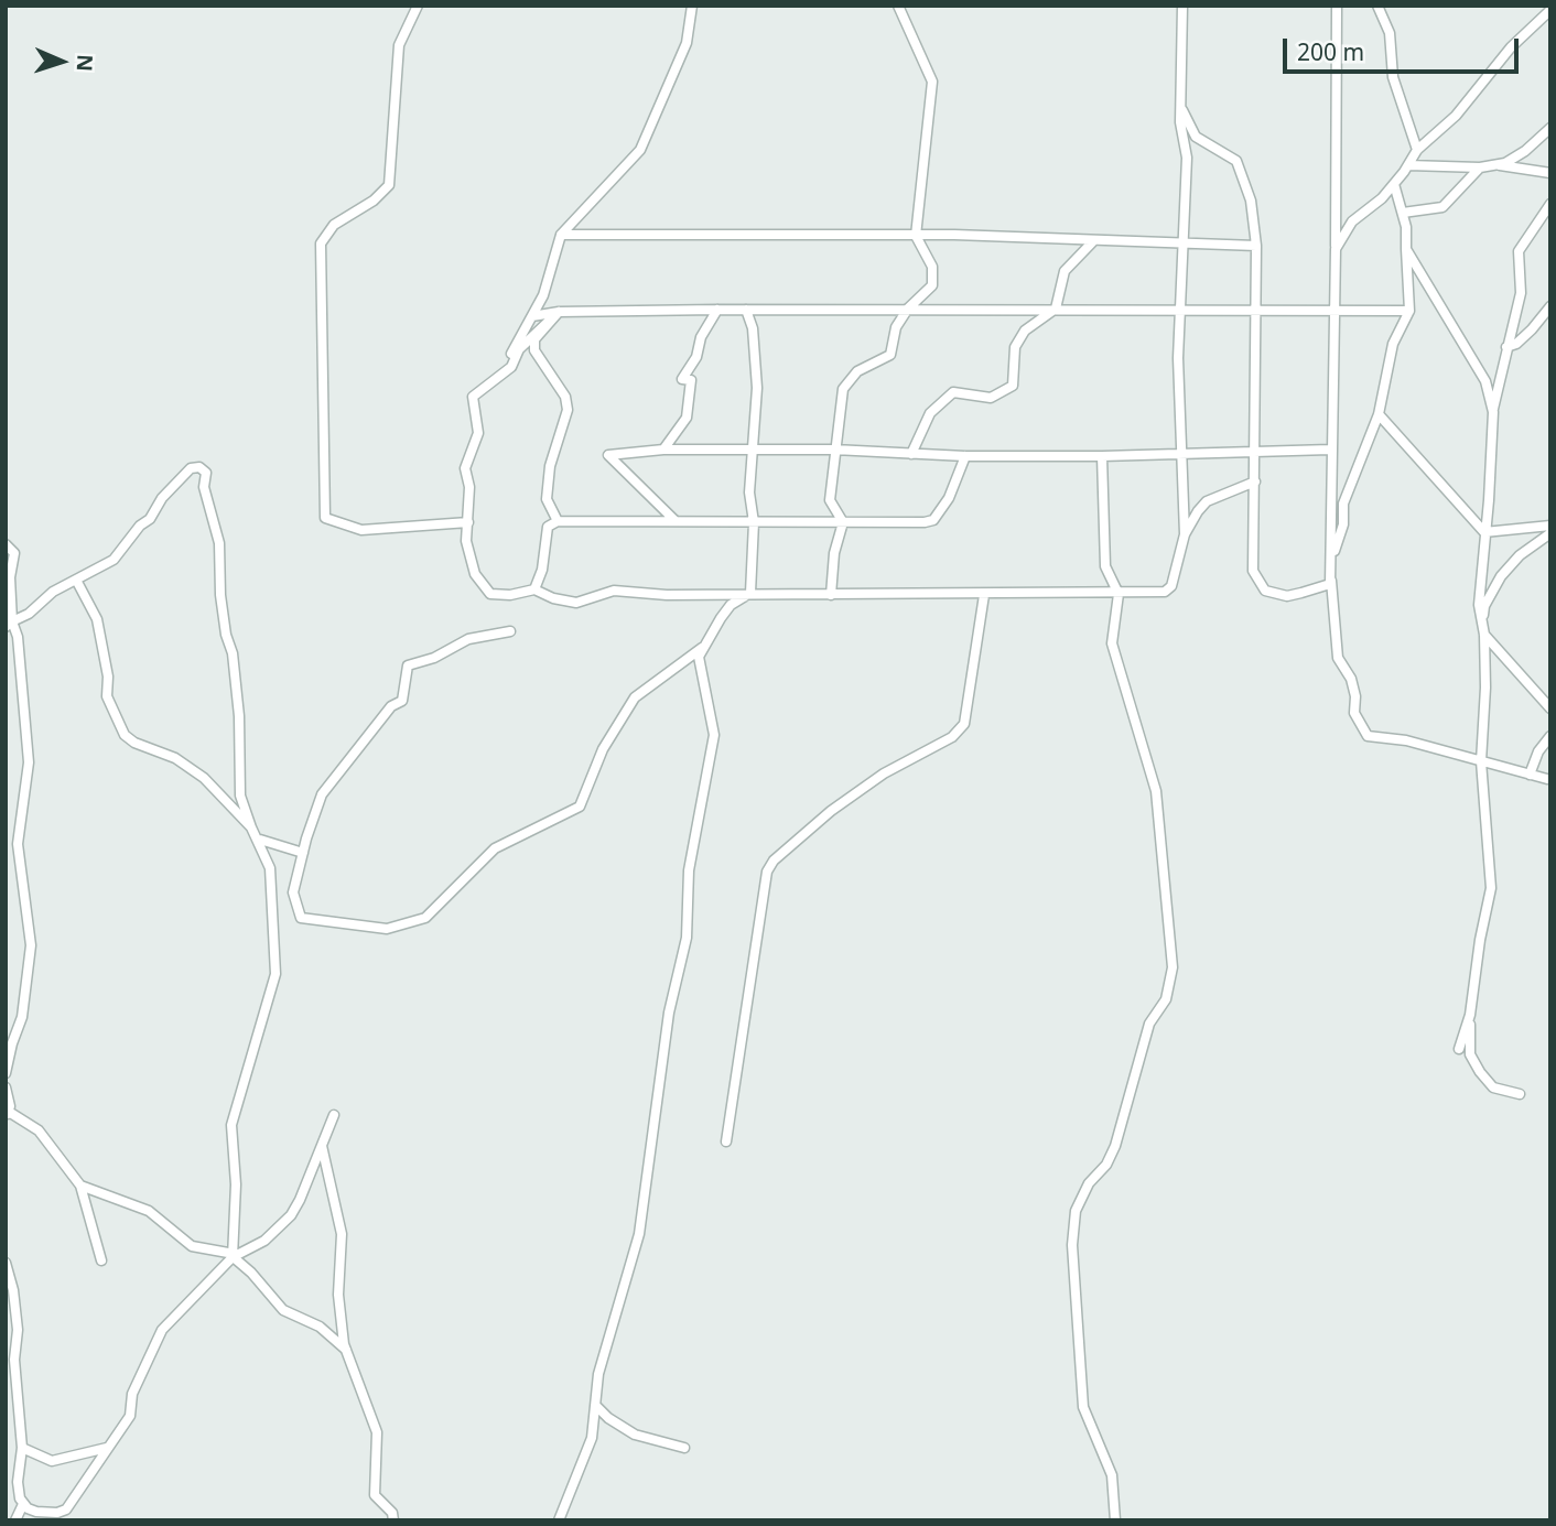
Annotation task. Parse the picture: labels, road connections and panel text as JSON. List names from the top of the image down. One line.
{"scale_bar":"200 m","north":"right"}
